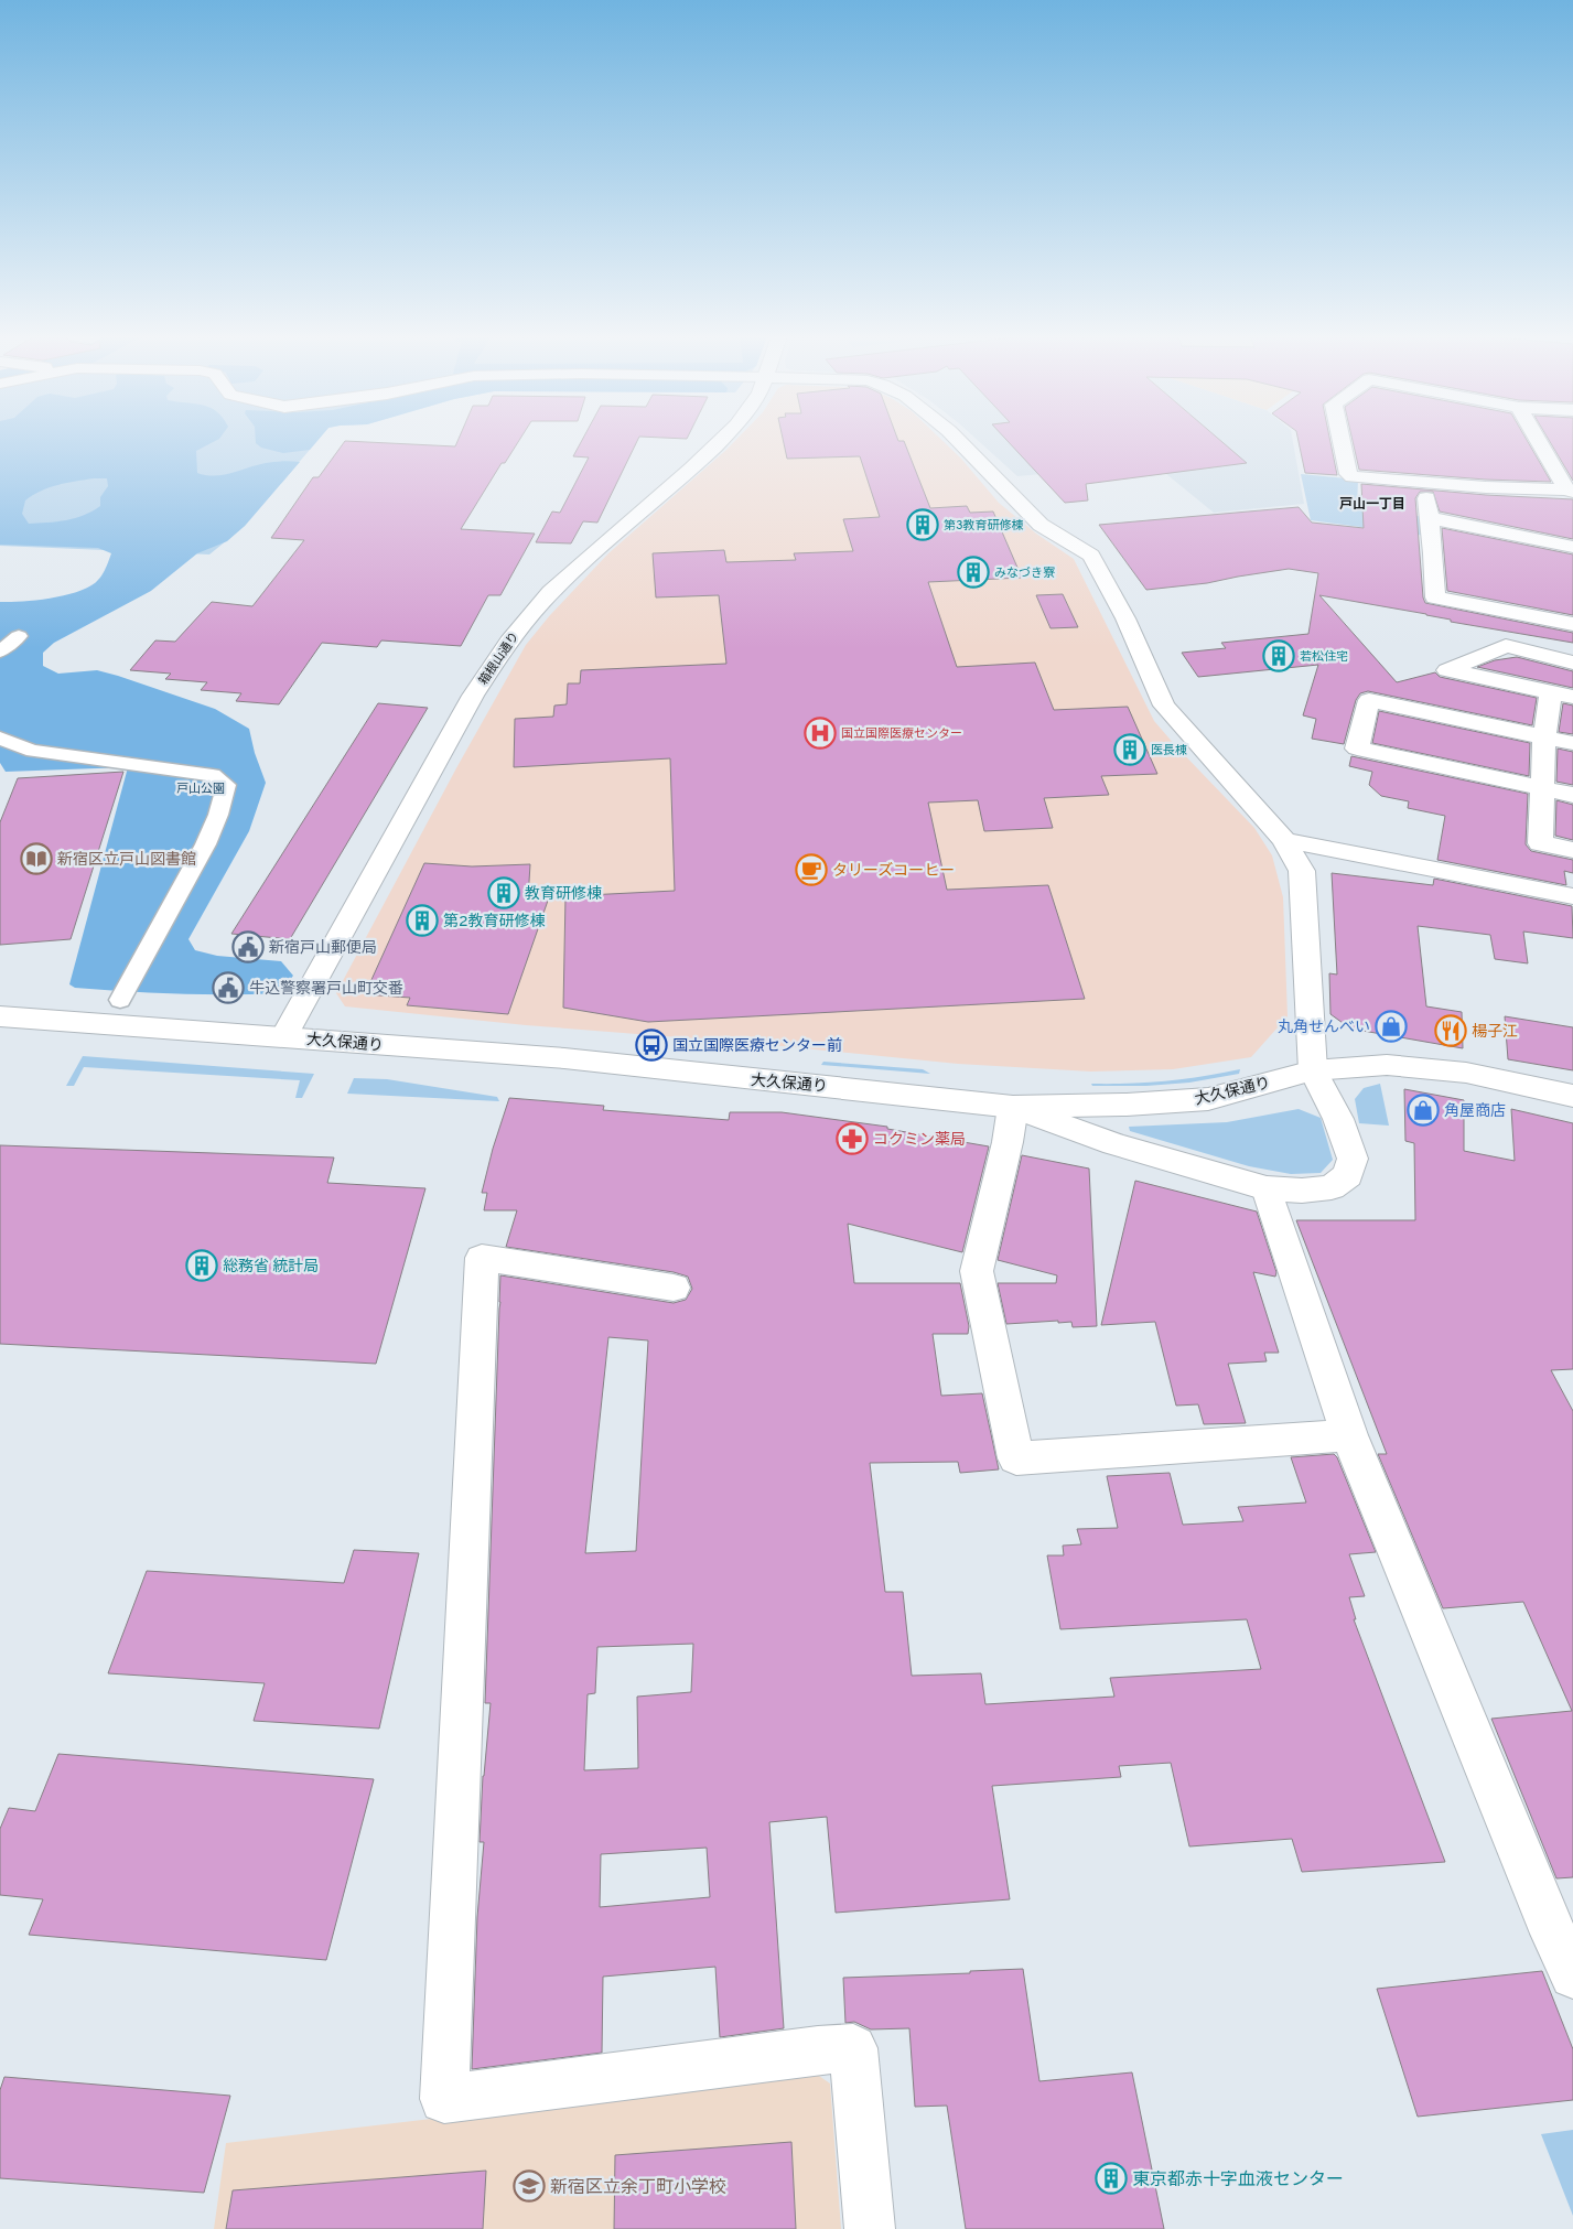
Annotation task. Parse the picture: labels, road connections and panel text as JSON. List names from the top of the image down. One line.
{"streets":{"street":["箱根山通り","大久保通り"]},"crossings":[["箱根山通り","大久保通り"]],"districts":["戸山一丁目"],"parks":["戸山公園"],"places":{"building":["第3教育研修棟","みなづき寮","若松住宅","医長棟","教育研修棟","第2教育研修棟","総務省 統計局","東京都赤十字血液センター"],"hospital":["国立国際医療センター"],"library":["新宿区立戸山図書館"],"cafe":["タリーズコーヒー"],"public building":["新宿戸山郵便局","牛込警察署戸山町交番"],"shop":["丸角せんべい","角屋商店"],"restaurant":["楊子江"],"bus stop":["国立国際医療センター前"],"pharmacy":["コクミン薬局"],"school or university":["新宿区立余丁町小学校"]}}
